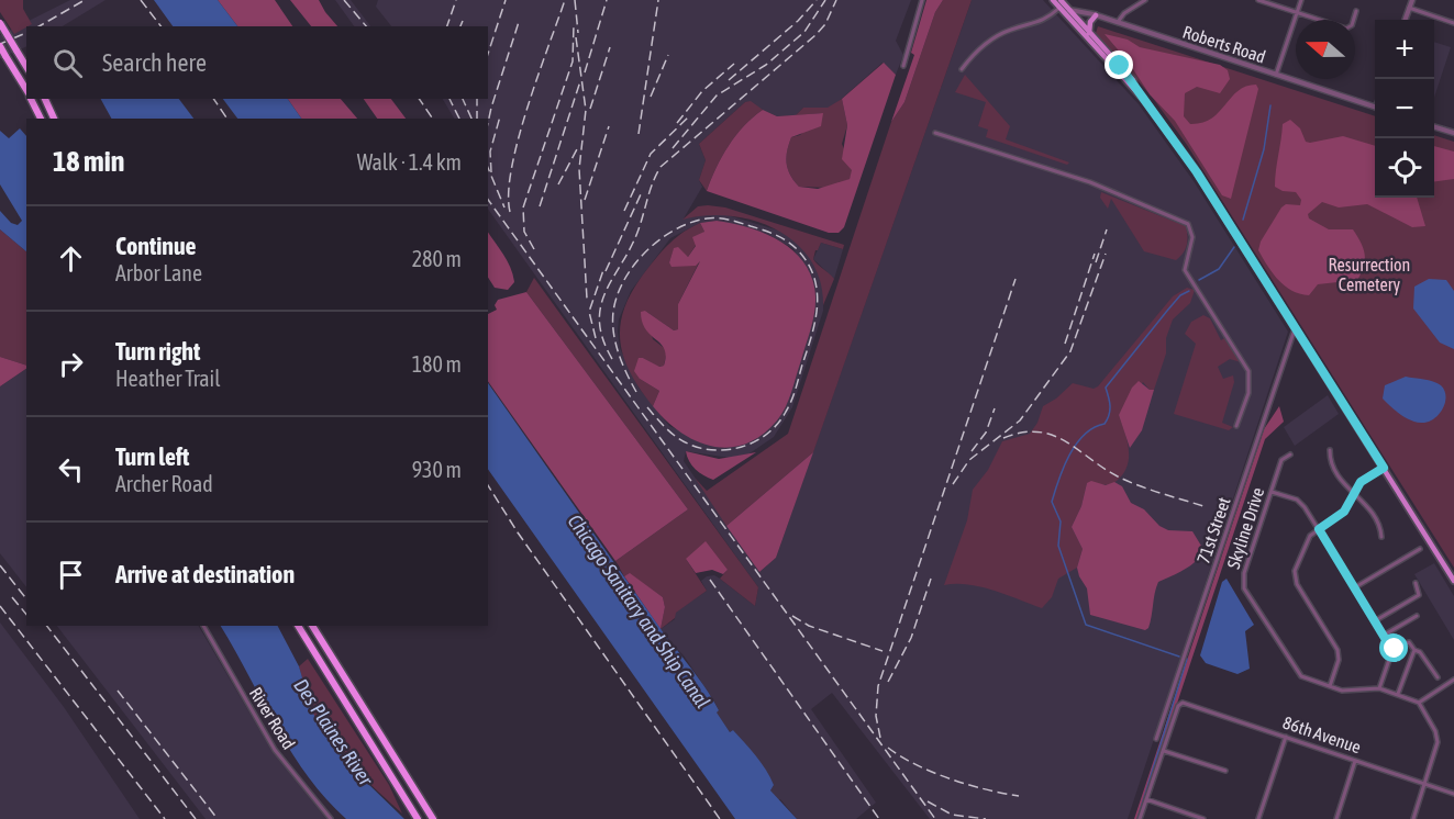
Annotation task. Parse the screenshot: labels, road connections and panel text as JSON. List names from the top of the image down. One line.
{"streets":{"street":["Roberts Road","Skyline Drive","71st Street","River Road","86th Avenue"]},"water":["Chicago Sanitary and Ship Canal","Des Plaines River"],"parks":["Resurrection Cemetery"],"north":"left","page":{"map_buttons":["+","−"],"search":"Search here","heading":["18 min","Walk · 1.4 km"],"list":[["Continue","Arbor Lane","280 m"],["Turn right","Heather Trail","180 m"],["Turn left","Archer Road","930 m"],"Arrive at destination"]}}
